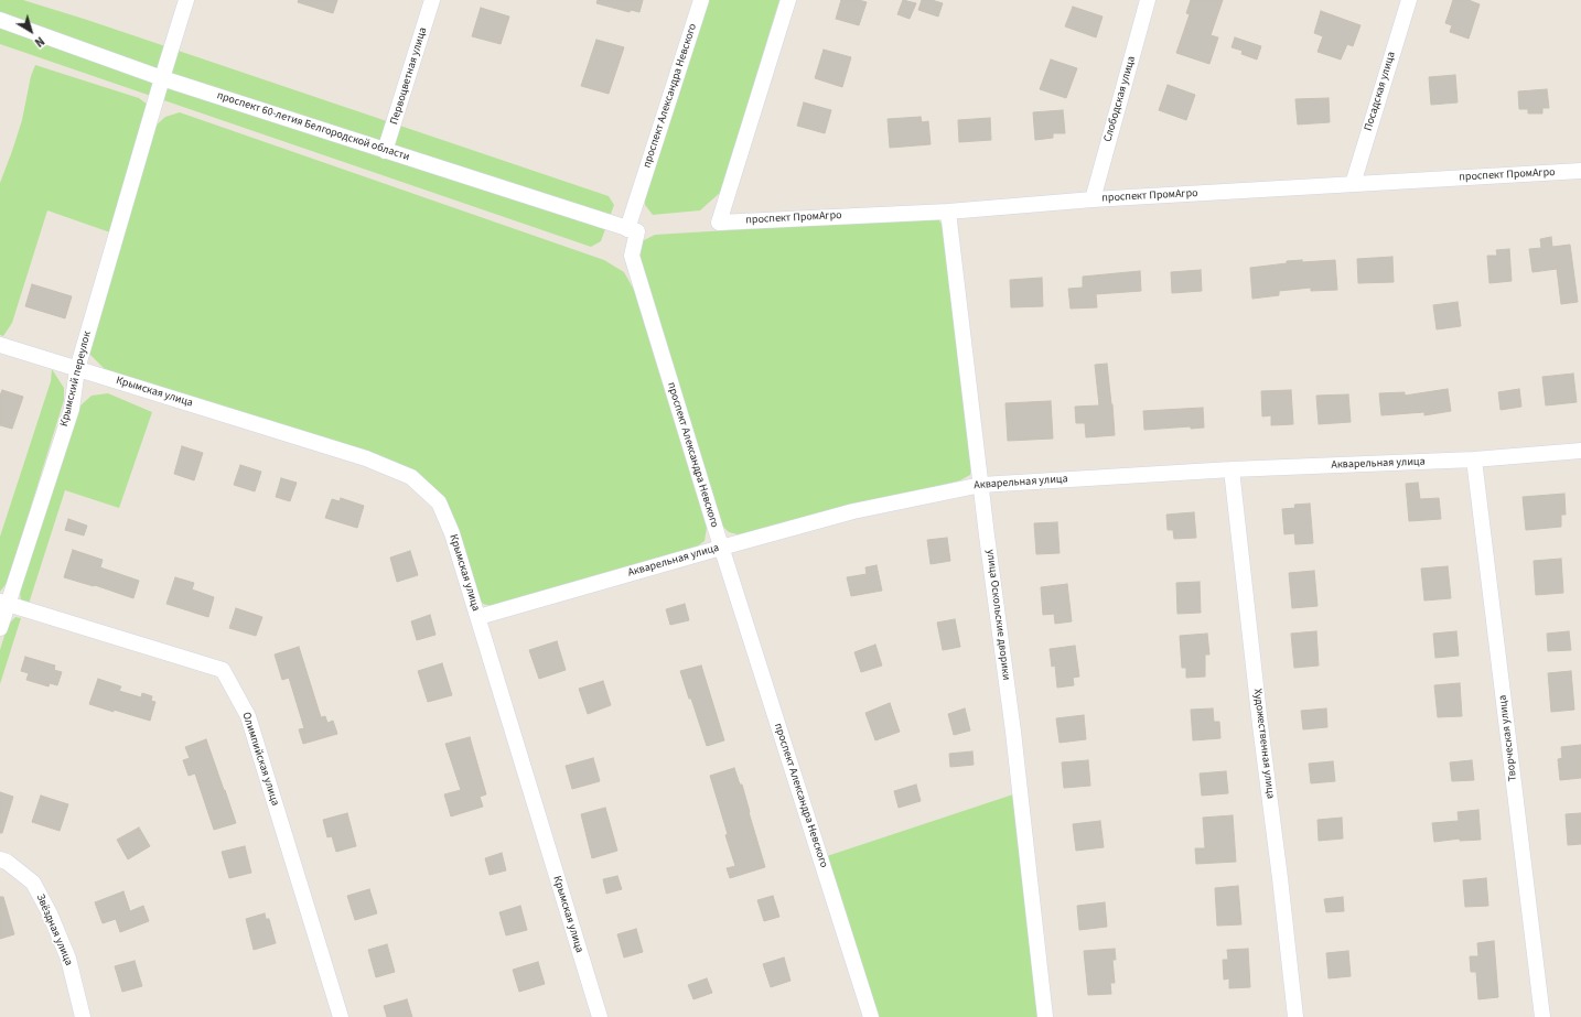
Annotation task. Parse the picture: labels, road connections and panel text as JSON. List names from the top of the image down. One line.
{"streets":{"street":["Первоцветная улица","Посадская улица","проспект Александра Невского","Слободская улица","проспект 60-летия Белгородской области","проспект ПромАгро","Крымский переулок","Крымская улица","Акварельная улица","улица Оскольские дворики","Творческая улица","Художественная улица","Олимпийская улица","Звёздная улица"]},"crossings":[["Первоцветная улица","проспект 60-летия Белгородской области"],["Посадская улица","проспект ПромАгро"],["проспект Александра Невского","проспект 60-летия Белгородской области"],["проспект Александра Невского","Акварельная улица"],["Слободская улица","проспект ПромАгро"],["проспект 60-летия Белгородской области","Крымский переулок"],["проспект ПромАгро","улица Оскольские дворики"],["Крымский переулок","Крымская улица"],["Крымский переулок","Олимпийская улица"],["Крымская улица","Акварельная улица"],["Акварельная улица","улица Оскольские дворики"],["Акварельная улица","Творческая улица"],["Акварельная улица","Художественная улица"]],"north":"bottom right"}
